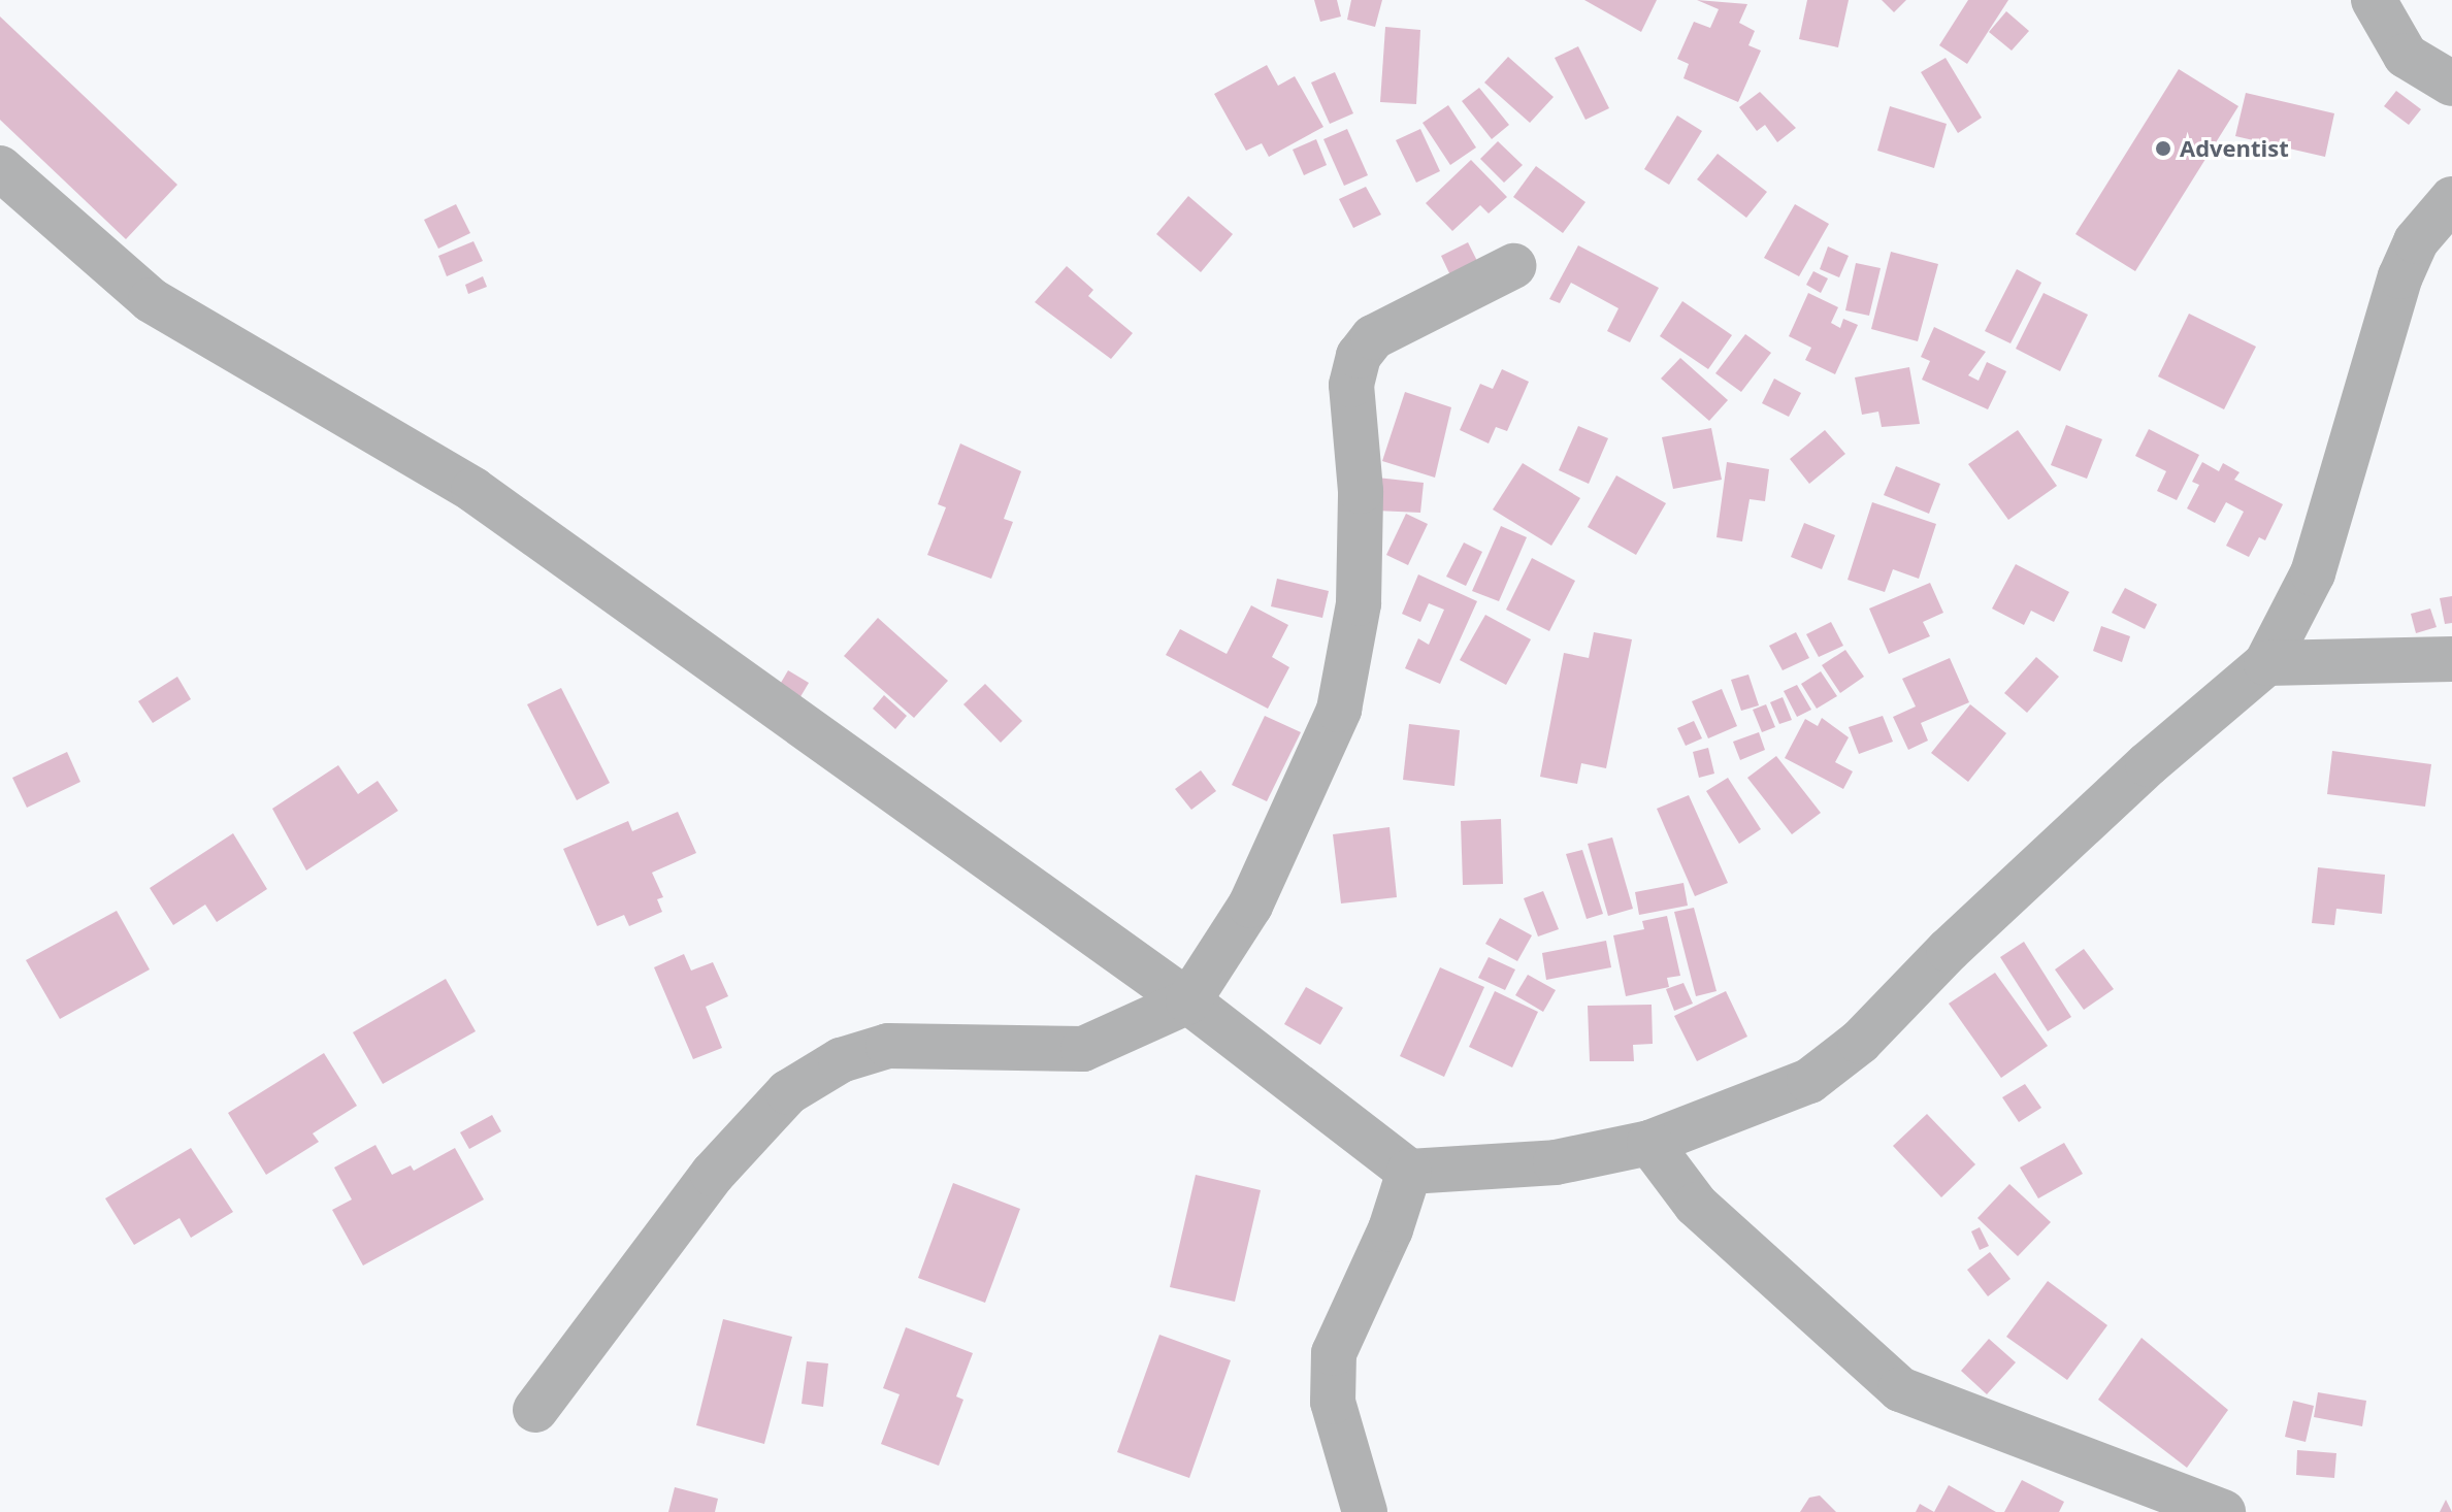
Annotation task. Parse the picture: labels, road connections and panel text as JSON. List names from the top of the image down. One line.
{"places":["Adventist"]}
